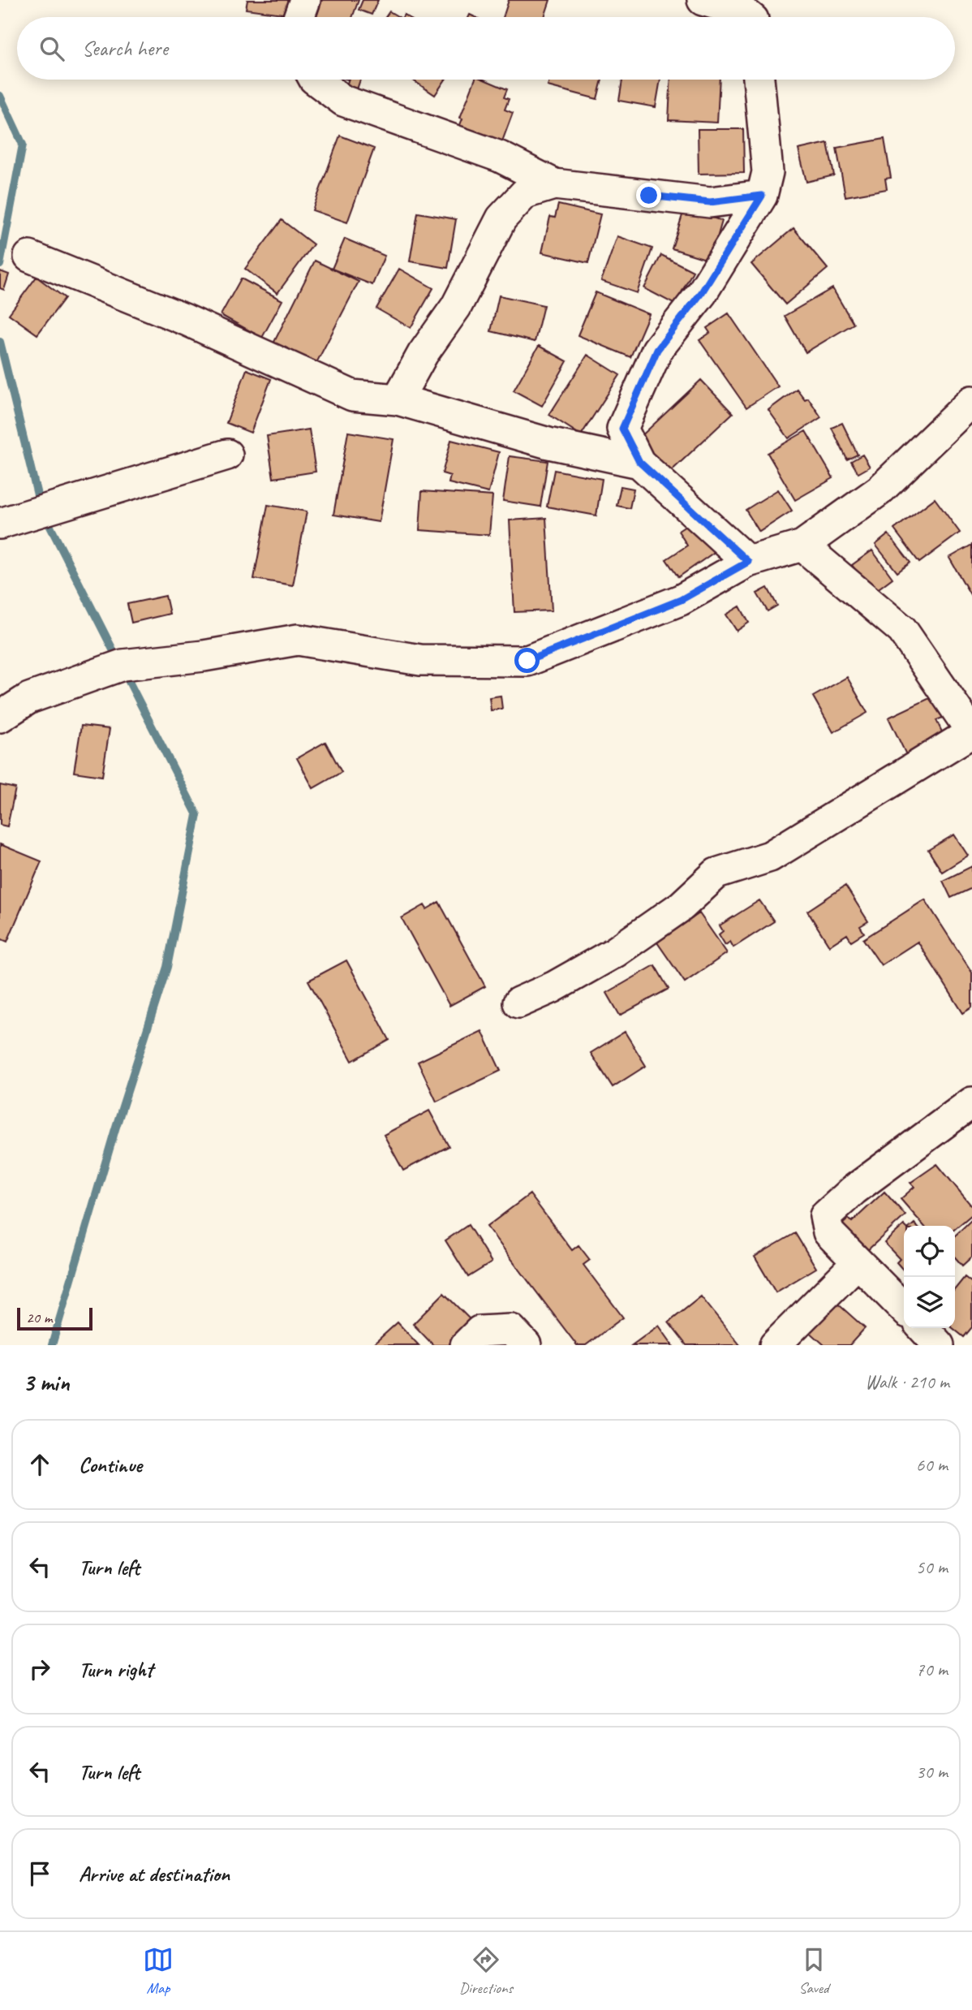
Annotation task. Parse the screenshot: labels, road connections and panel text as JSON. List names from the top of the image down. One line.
{"scale_bar":"20 m","page":{"search":"Search here","scale":"20 m","heading":["3 min","Walk · 210 m"],"list":[["Continue","60 m"],["Turn left","50 m"],["Turn right","70 m"],["Turn left","30 m"],"Arrive at destination"],"nav":["Map","Directions","Saved"]}}
